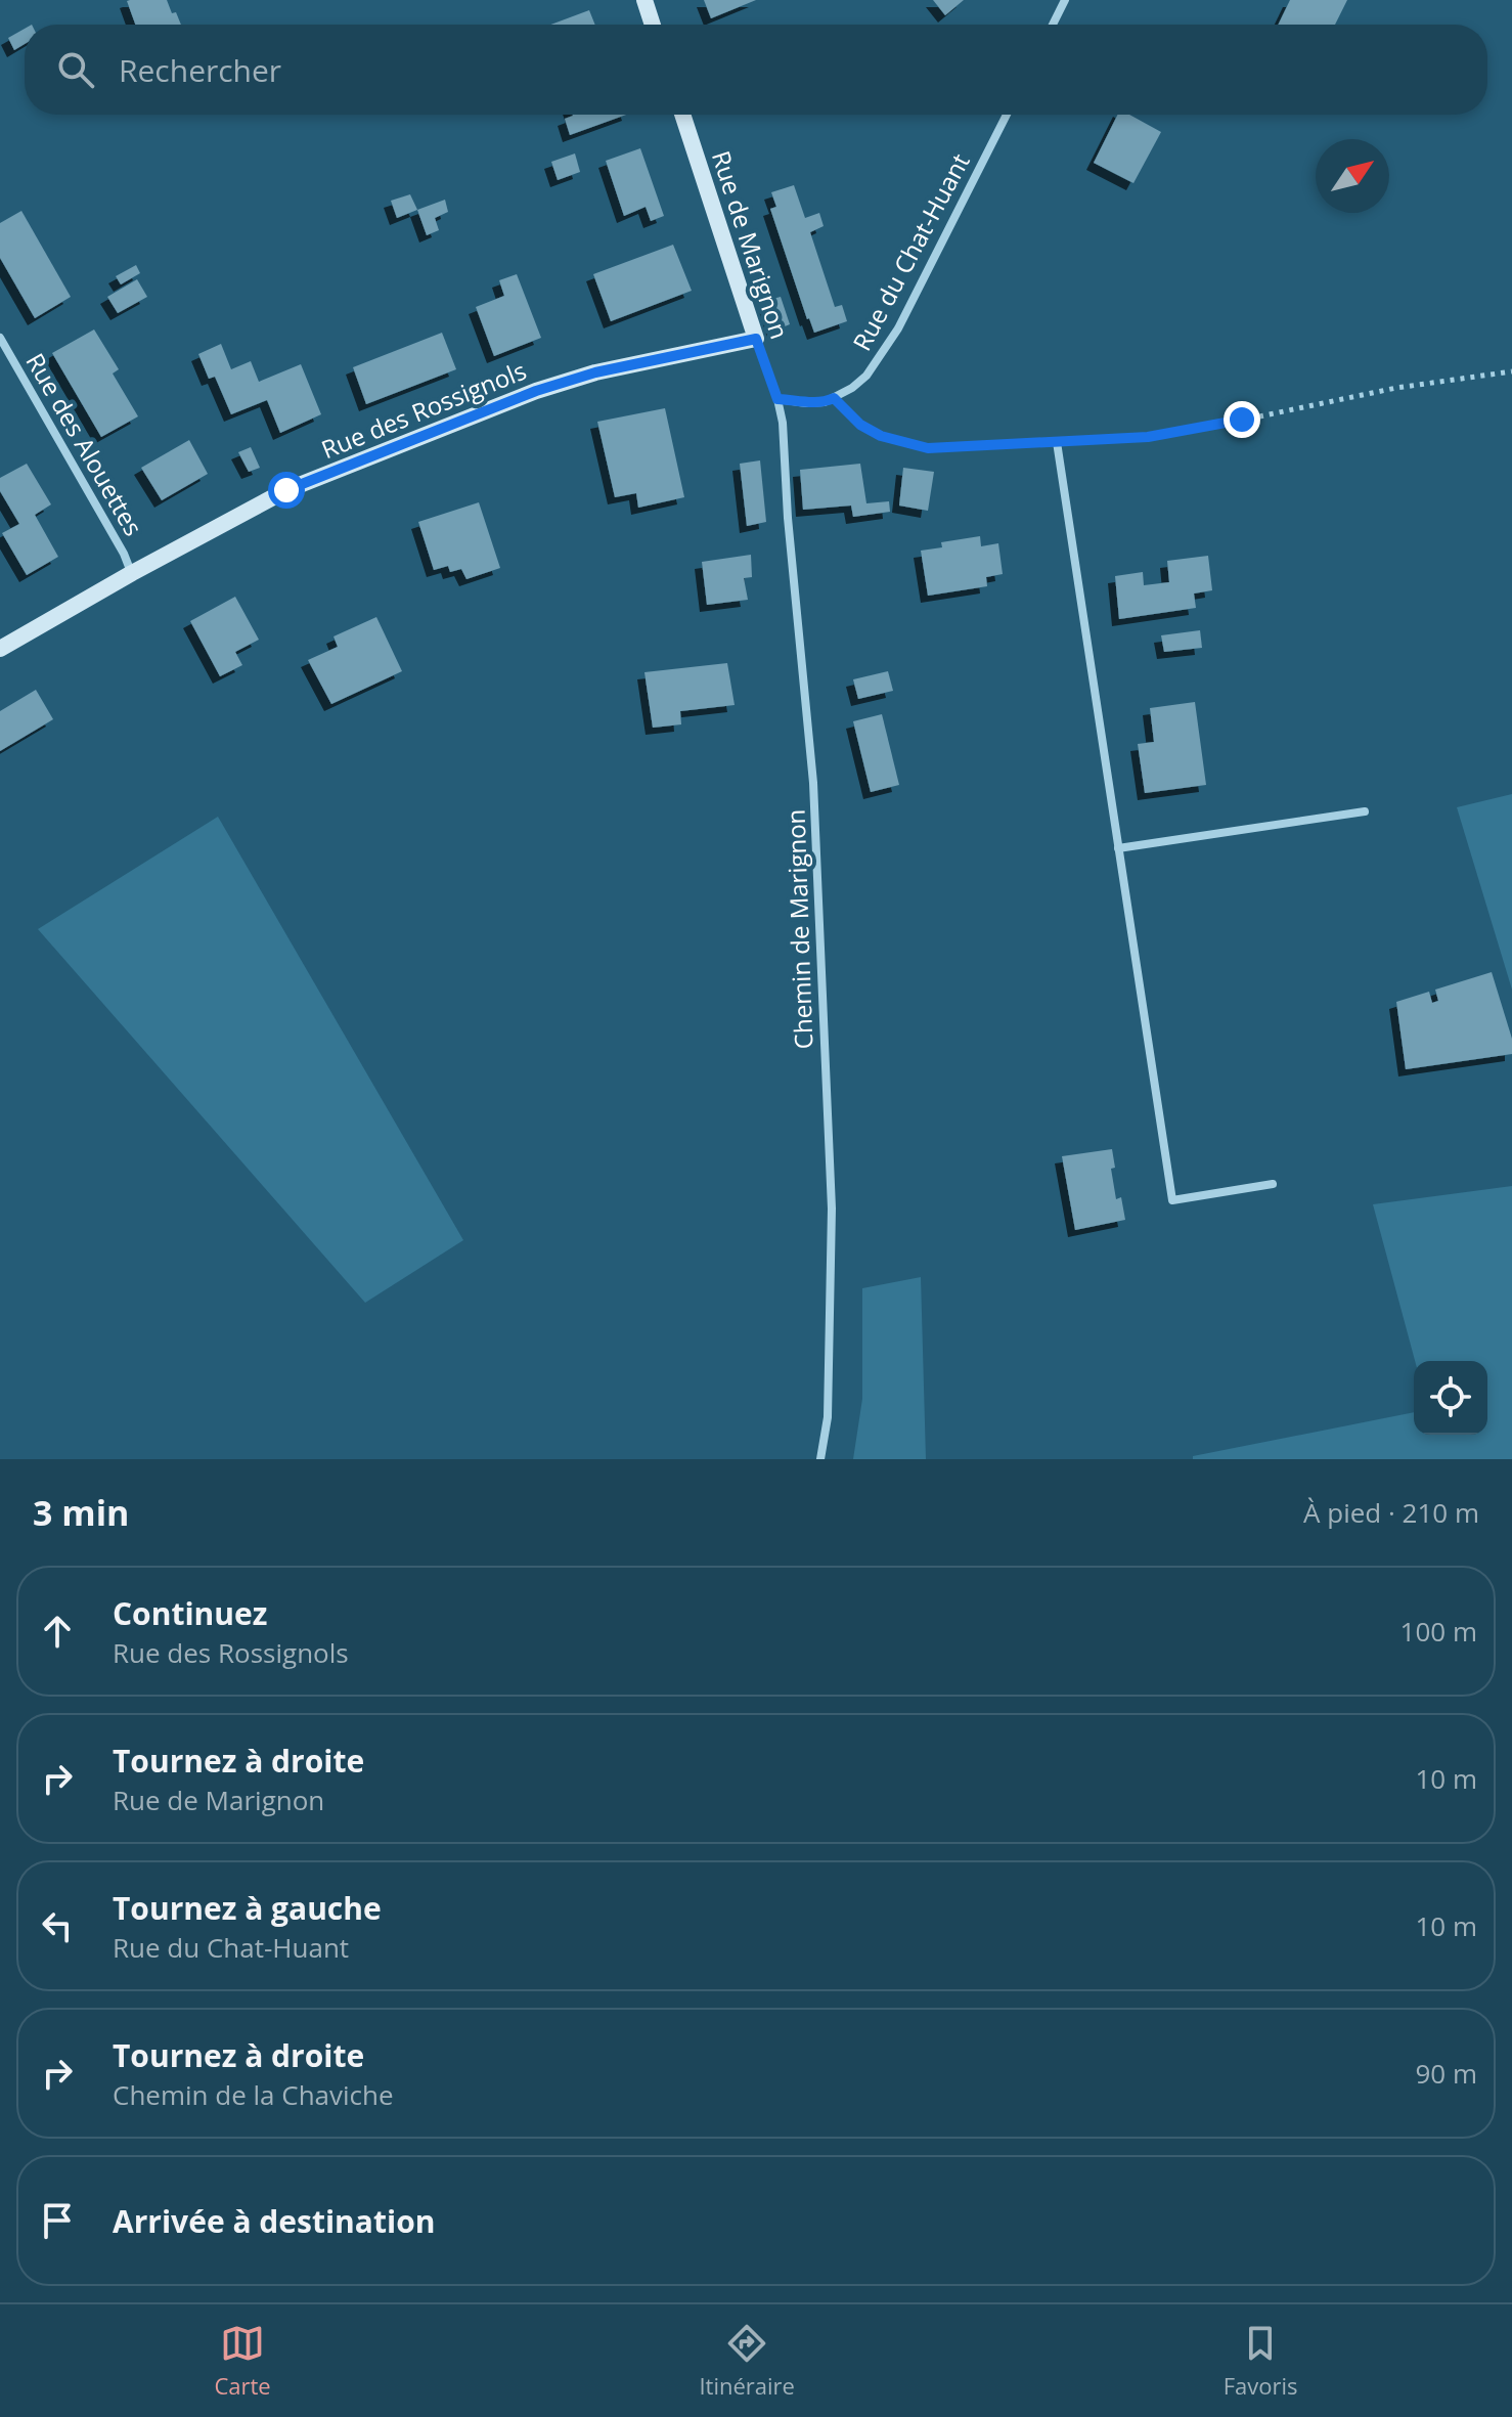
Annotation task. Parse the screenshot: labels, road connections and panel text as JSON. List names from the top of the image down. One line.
{"streets":{"street":["Rue de Marignon","Rue du Chat-Huant","Rue des Rossignols","Rue des Alouettes","Chemin de Marignon"]},"crossings":[["Rue de Marignon","Rue des Rossignols"],["Rue de Marignon","Chemin de Marignon"],["Rue des Rossignols","Rue des Alouettes"]],"north":"top right","page":{"search":"Rechercher","heading":["3 min","À pied · 210 m"],"list":[["Continuez","Rue des Rossignols","100 m"],["Tournez à droite","Rue de Marignon","10 m"],["Tournez à gauche","Rue du Chat-Huant","10 m"],["Tournez à droite","Chemin de la Chaviche","90 m"],"Arrivée à destination"],"nav":["Carte","Itinéraire","Favoris"]}}
